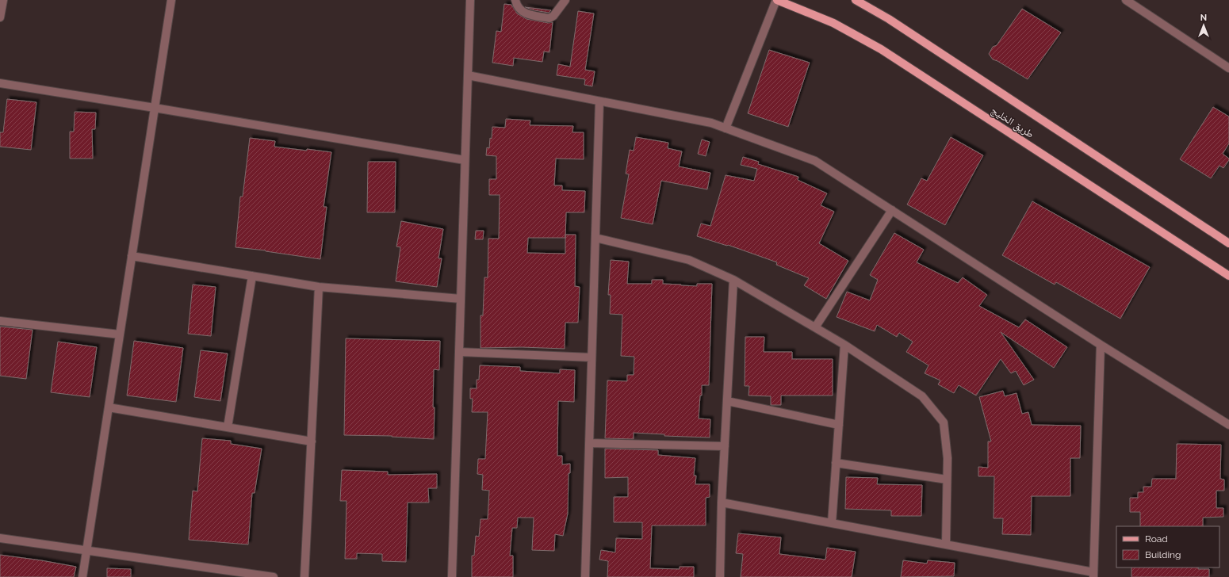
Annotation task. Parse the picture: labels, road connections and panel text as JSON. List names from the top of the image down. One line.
{"streets":{"main road":["طريق الخليج"]},"legend":["Road","Building"],"north":"top"}
